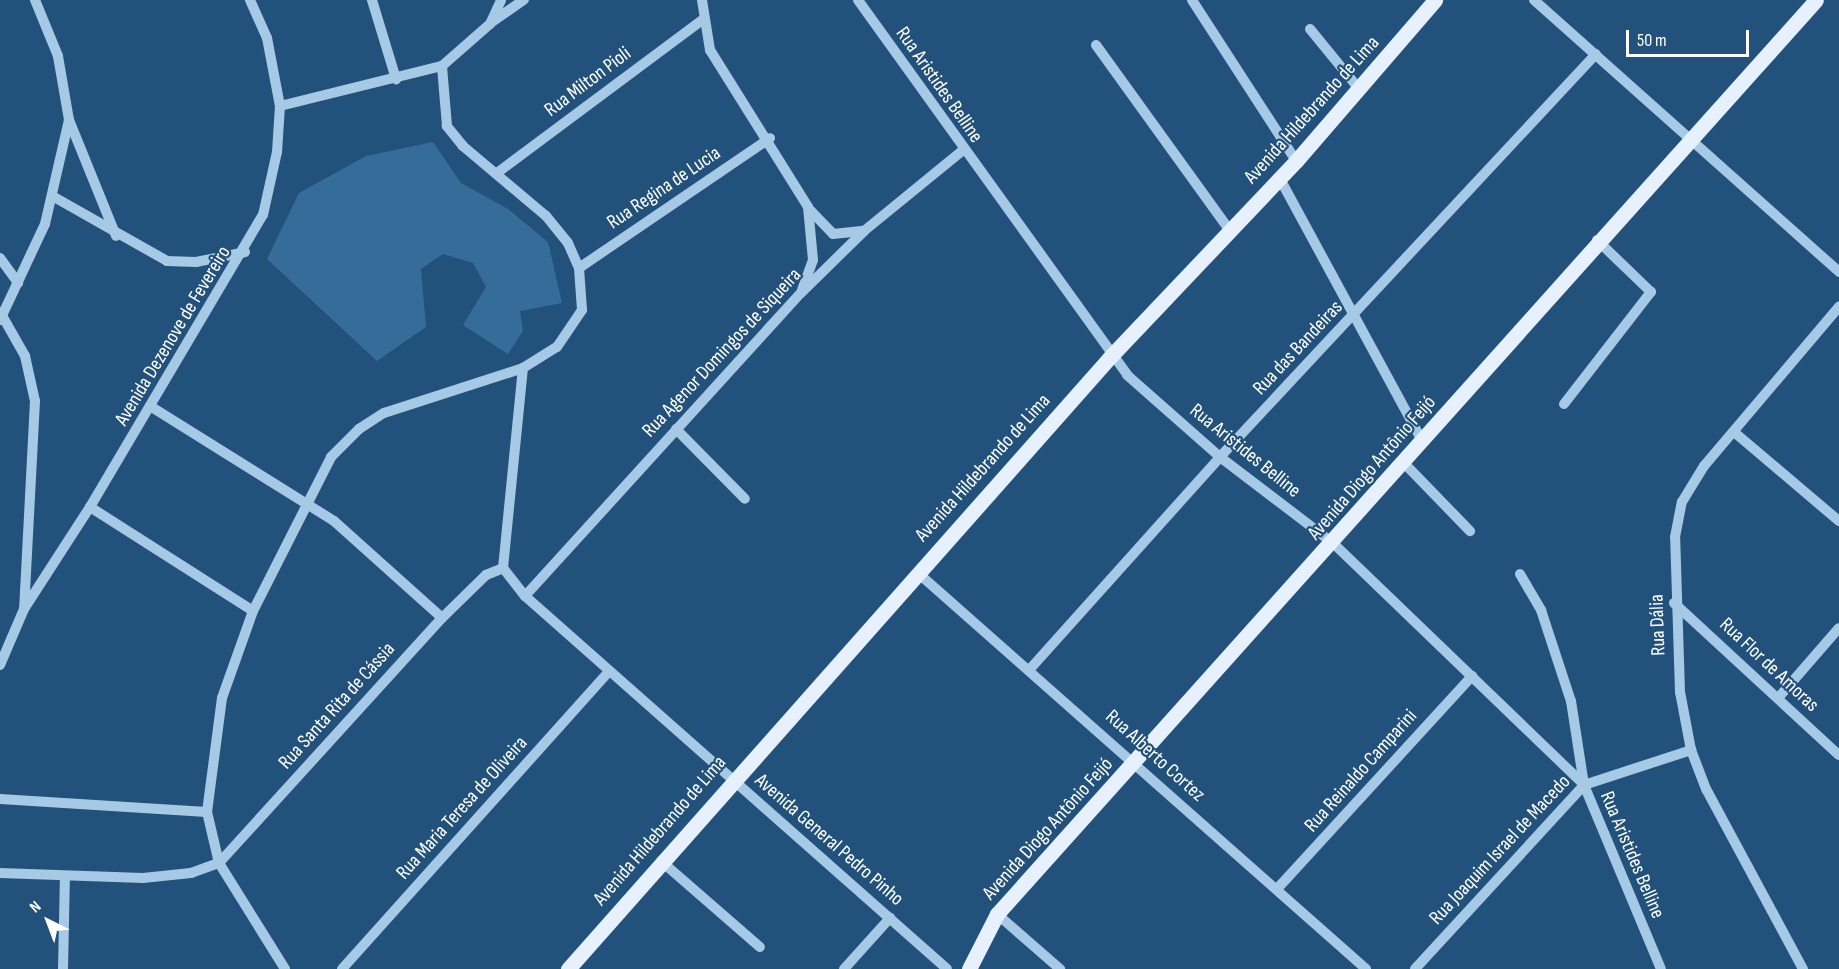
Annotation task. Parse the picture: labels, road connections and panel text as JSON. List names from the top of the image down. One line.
{"streets":{"main road":["Avenida Hildebrando de Lima","Avenida Diogo Antônio Feijó"],"street":["Rua Milton Pioli","Rua Aristides Belline","Rua Regina de Lucia","Avenida Dezenove de Fevereiro","Rua das Bandeiras","Rua Agenor Domingos de Siqueira","Rua Dália","Rua Flor de Amoras","Rua Santa Rita de Cássia","Rua Alberto Cortez","Rua Reinaldo Camparini","Rua Maria Teresa de Oliveira","Avenida General Pedro Pinho","Rua Joaquim Israel de Macedo"]},"crossings":[["Rua Aristides Belline","Avenida Hildebrando de Lima"],["Rua Aristides Belline","Rua das Bandeiras"],["Rua Aristides Belline","Rua Agenor Domingos de Siqueira"],["Rua Aristides Belline","Avenida Diogo Antônio Feijó"],["Rua Aristides Belline","Rua Reinaldo Camparini"],["Rua Aristides Belline","Rua Joaquim Israel de Macedo"],["Avenida Hildebrando de Lima","Rua Alberto Cortez"],["Avenida Hildebrando de Lima","Avenida General Pedro Pinho"],["Rua das Bandeiras","Rua Alberto Cortez"],["Rua Agenor Domingos de Siqueira","Avenida General Pedro Pinho"],["Avenida Diogo Antônio Feijó","Rua Alberto Cortez"],["Rua Dália","Rua Flor de Amoras"],["Rua Dália","Rua Joaquim Israel de Macedo"],["Rua Santa Rita de Cássia","Avenida General Pedro Pinho"],["Rua Alberto Cortez","Rua Reinaldo Camparini"],["Rua Maria Teresa de Oliveira","Avenida General Pedro Pinho"]],"scale_bar":"50 m","north":"top left"}
